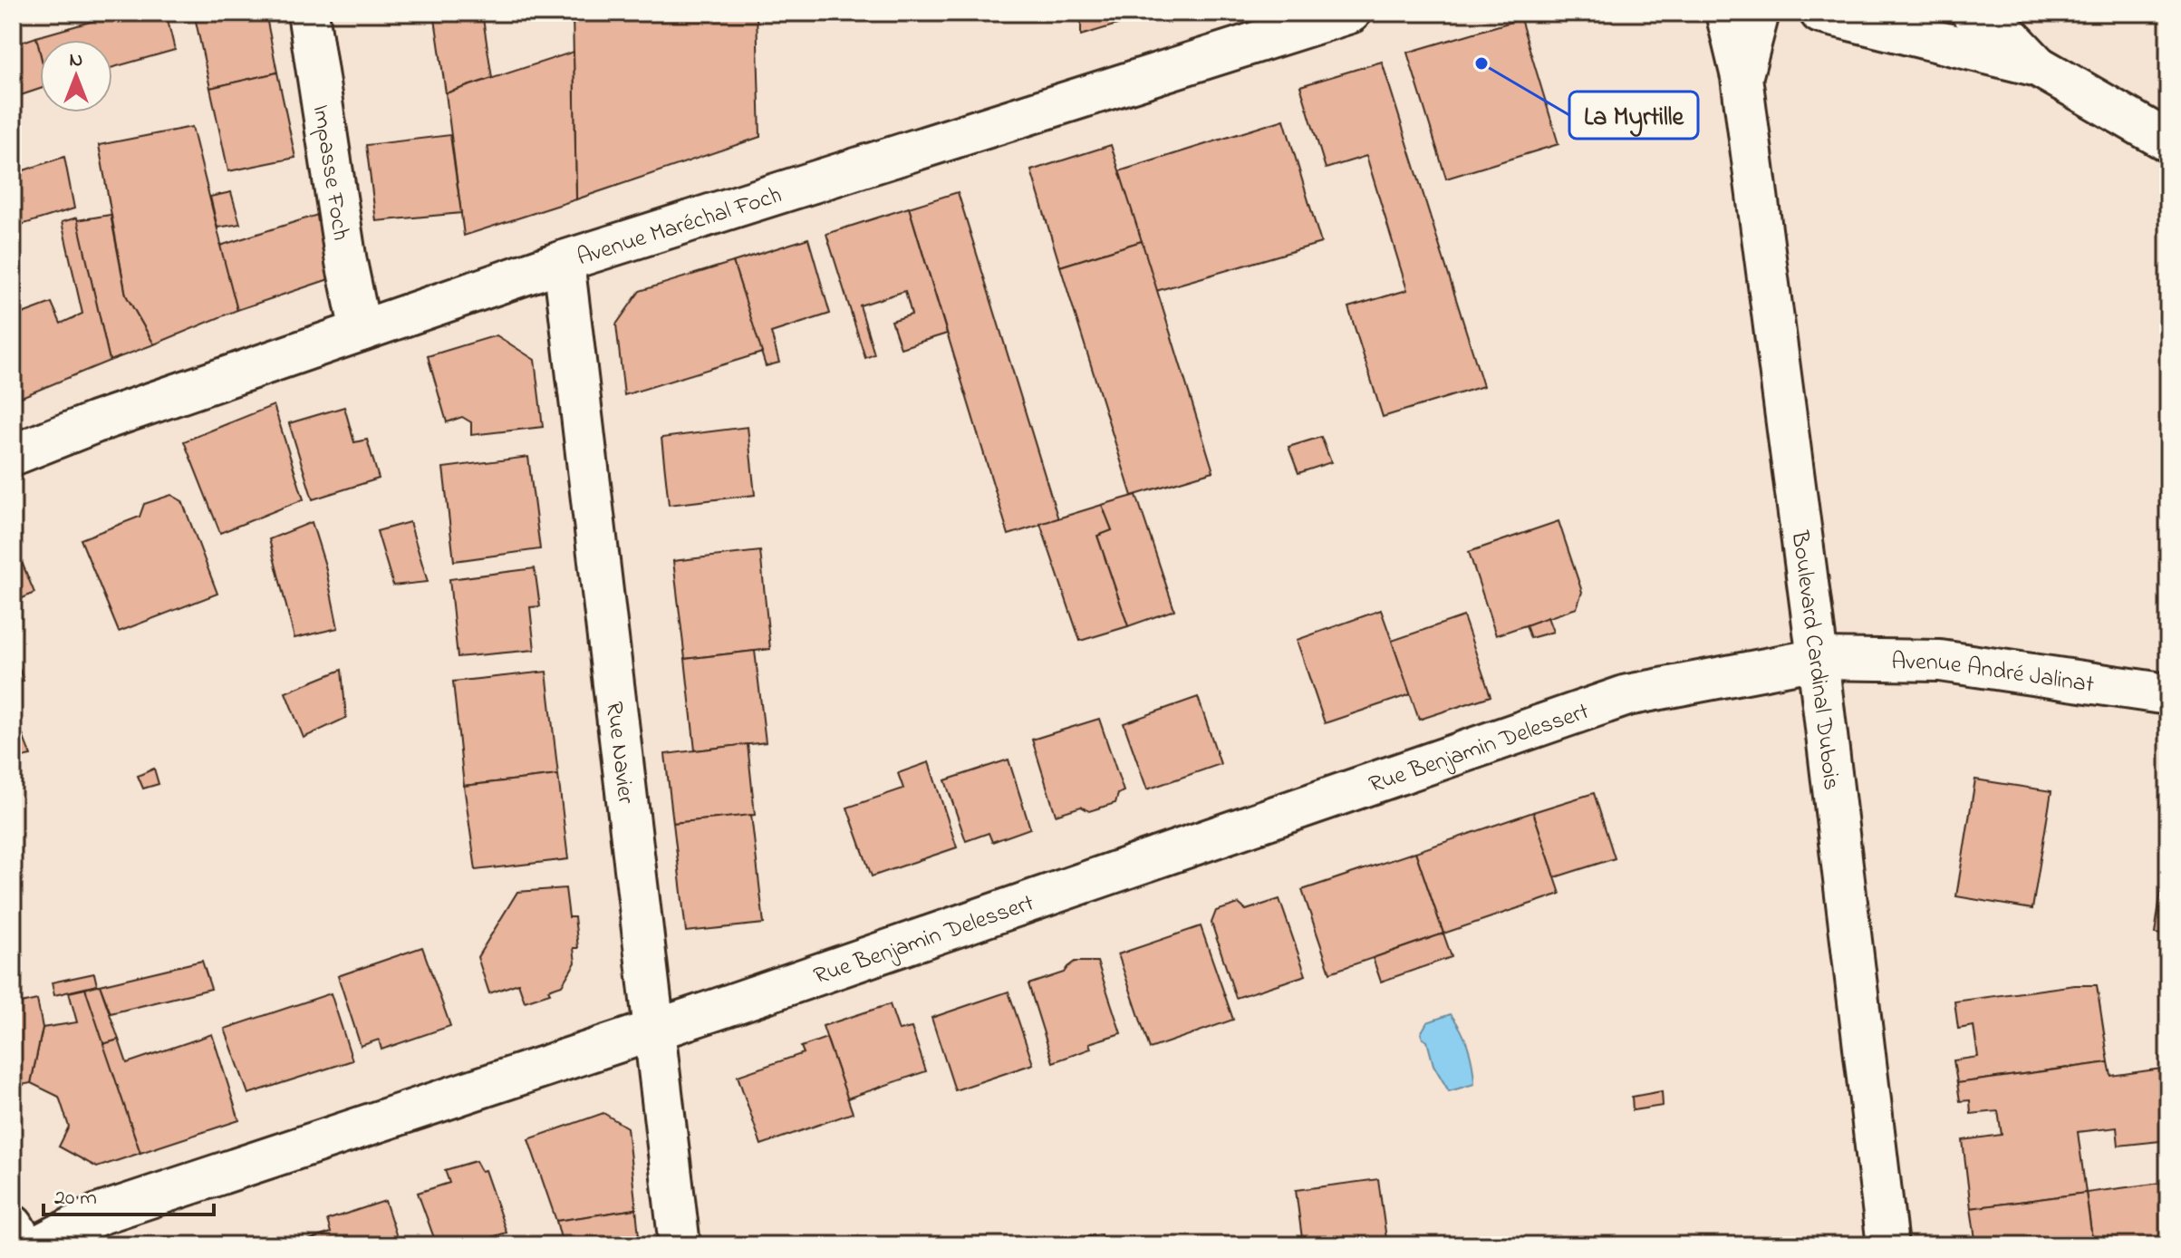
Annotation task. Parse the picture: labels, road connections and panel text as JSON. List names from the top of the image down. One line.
{"streets":{"street":["Impasse Foch","Avenue Maréchal Foch","Boulevard Cardinal Dubois","Avenue André Jalinat","Rue Benjamin Delessert","Rue Navier"]},"crossings":[["Impasse Foch","Avenue Maréchal Foch"],["Avenue Maréchal Foch","Rue Navier"],["Boulevard Cardinal Dubois","Avenue André Jalinat"],["Boulevard Cardinal Dubois","Rue Benjamin Delessert"],["Avenue André Jalinat","Rue Benjamin Delessert"],["Rue Benjamin Delessert","Rue Navier"]],"places":["La Myrtille"],"scale_bar":"20 m","north":"top"}
